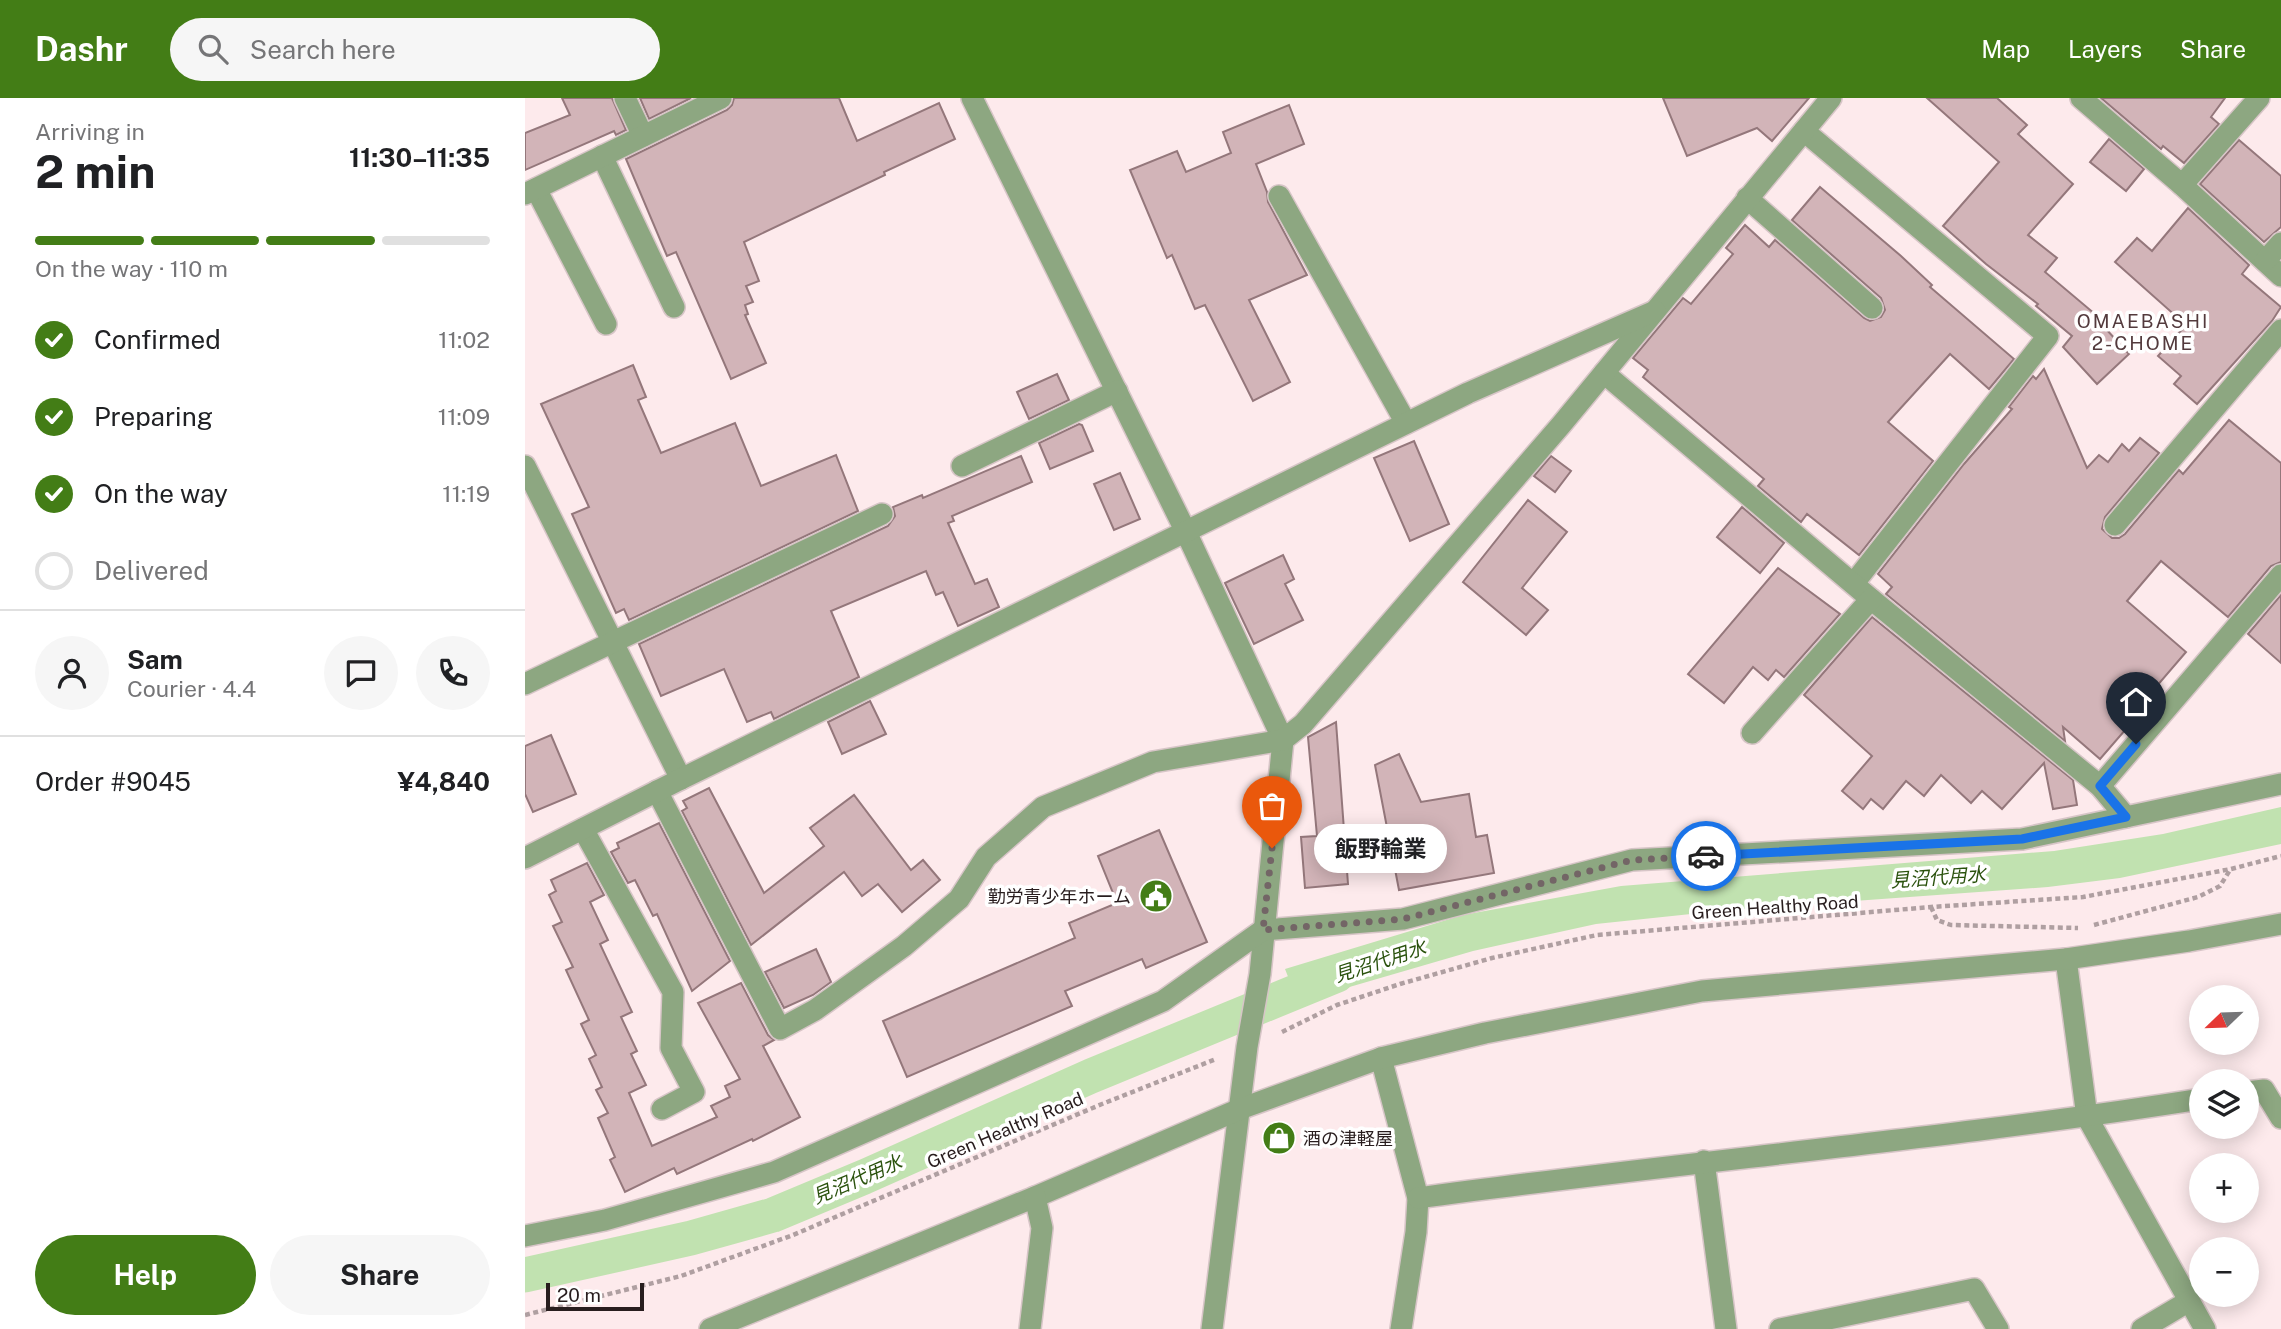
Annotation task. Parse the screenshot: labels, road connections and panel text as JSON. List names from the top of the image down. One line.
{"streets":{"path":["Green Healthy Road"]},"districts":["OMAEBASHI 2-CHOME"],"water":["見沼代用水"],"places":{"other":["飯野輪業"],"public building":["勤労青少年ホーム"],"shop":["酒の津軽屋"]},"scale_bar":"20 m","north":"bottom left","page":{"header":"Dashr","search":"Search here","nav":["Map","Layers","Share"],"heading":["2 min","Arriving in","11:30–11:35"],"panel":["Sam","Courier · 4.4","Order #9045","¥4,840"],"bar":"On the way · 110 m","list":[["Confirmed","11:02"],["Preparing","11:09"],["On the way","11:19"],"Delivered"],"bubble":"飯野輪業","map_buttons":["+","−"],"buttons":["Help","Share"],"scale":"20 m"}}
